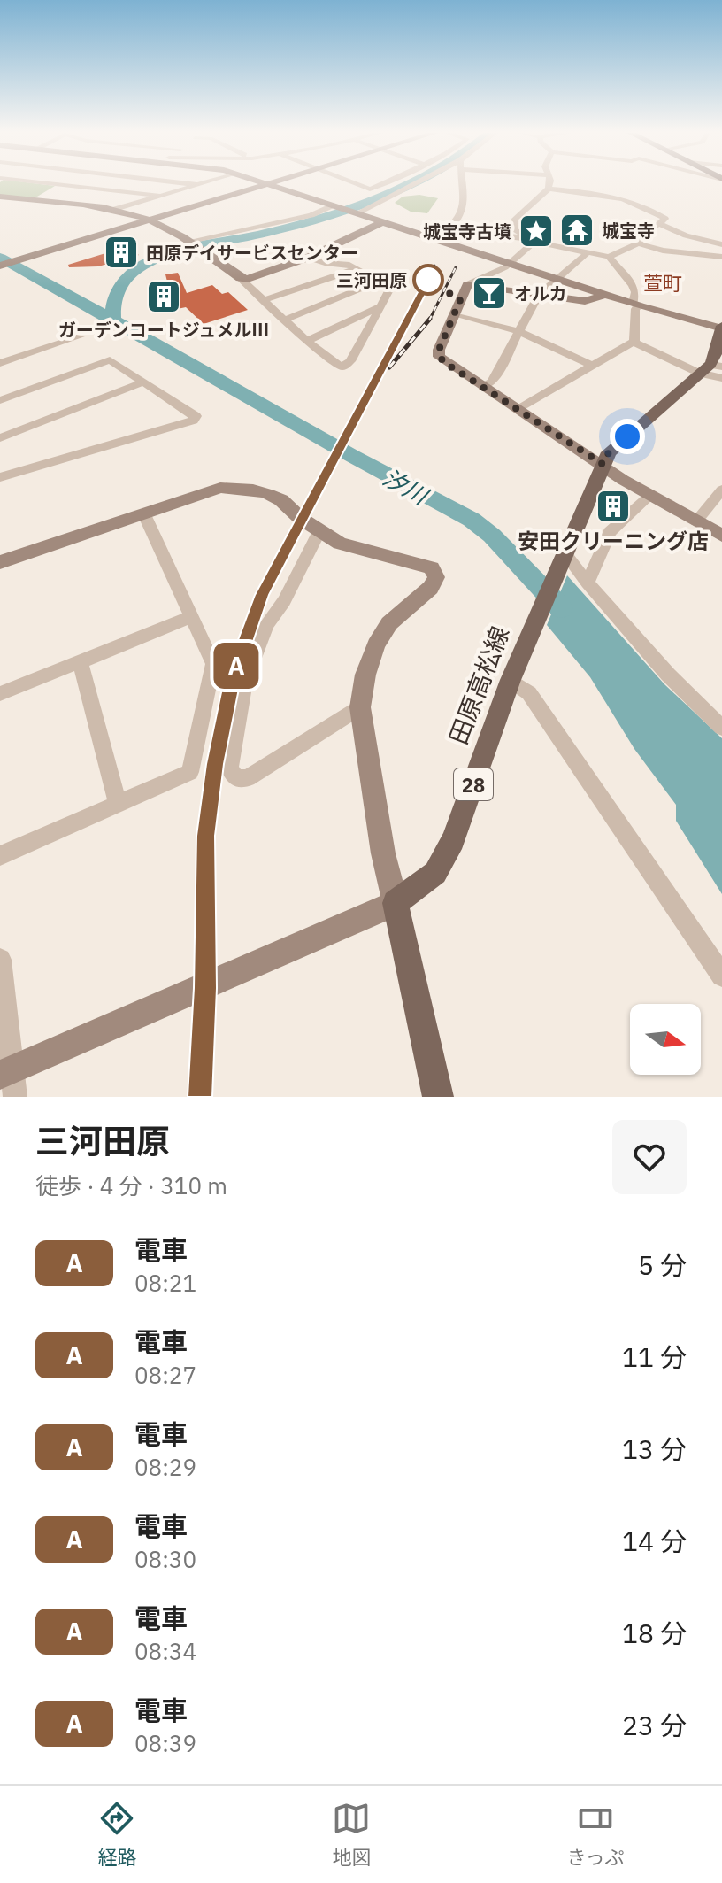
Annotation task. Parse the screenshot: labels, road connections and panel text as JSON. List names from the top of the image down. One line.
{"streets":{"main road":["田原高松線","28"]},"districts":["萱町"],"water":["汐川"],"places":{"temple":["城宝寺"],"place":["城宝寺古墳"],"building":["田原デイサービスセンター","ガーデンコートジュメルⅢ","安田クリーニング店"],"other":["三河田原"],"bar":["オルカ"]},"north":"right","page":{"on_map":"A","heading":["三河田原","徒歩 · 4 分 · 310 m"],"list":[{"mark":"A","name":"電車","note":"08:21","value":"5 分"},{"mark":"A","name":"電車","note":"08:27","value":"11 分"},{"mark":"A","name":"電車","note":"08:29","value":"13 分"},{"mark":"A","name":"電車","note":"08:30","value":"14 分"},{"mark":"A","name":"電車","note":"08:34","value":"18 分"},{"mark":"A","name":"電車","note":"08:39","value":"23 分"}],"tabs":["経路","地図","きっぷ"]}}
